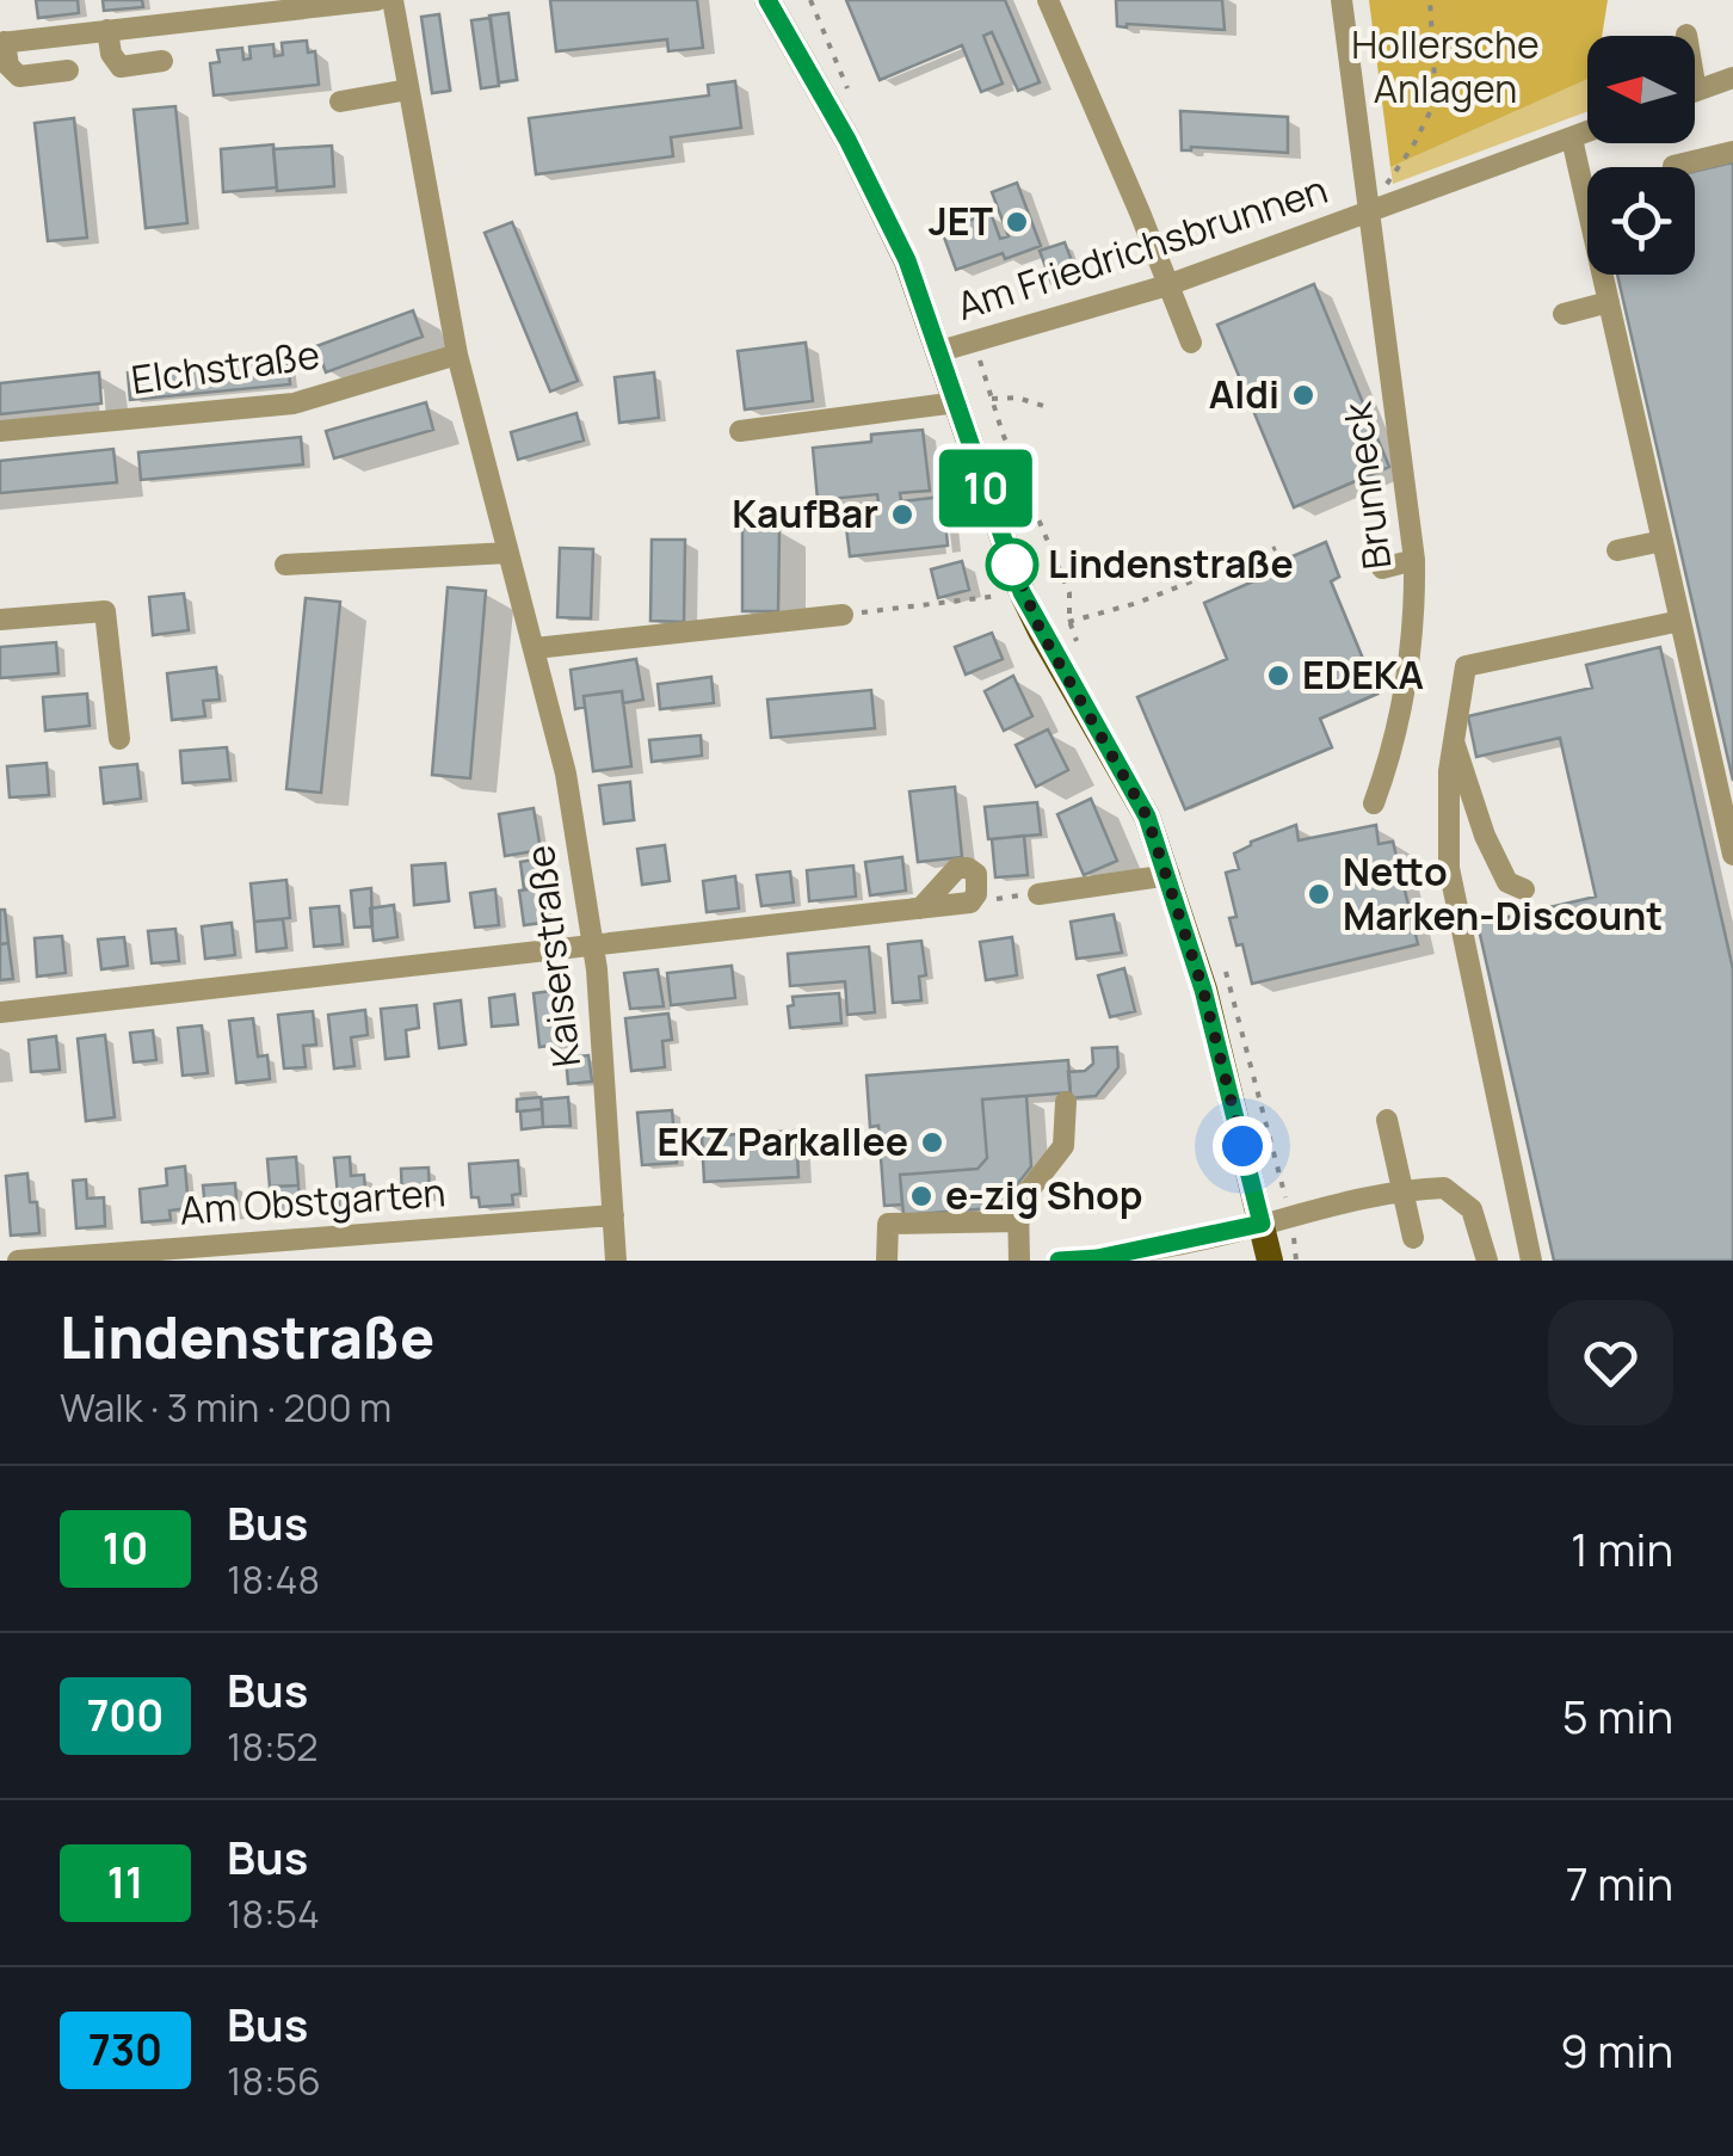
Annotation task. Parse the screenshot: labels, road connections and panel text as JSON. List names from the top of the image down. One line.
{"streets":{"street":["Am Friedrichsbrunnen","Elchstraße","Brunneck","Kaiserstraße","Am Obstgarten"]},"crossings":[["Am Friedrichsbrunnen","Brunneck"],["Elchstraße","Kaiserstraße"],["Kaiserstraße","Am Obstgarten"]],"parks":["Hollersche Anlagen"],"places":["JET","Aldi","KaufBar","Lindenstraße","EDEKA","Netto Marken-Discount","EKZ Parkallee","e-zig Shop"],"lines":["bus line 10"],"north":"left","page":{"on_map":"10","heading":["Lindenstraße","Walk · 3 min · 200 m"],"list":[{"mark":"10","name":"Bus","note":"18:48","value":"1 min"},{"mark":"700","name":"Bus","note":"18:52","value":"5 min"},{"mark":"11","name":"Bus","note":"18:54","value":"7 min"},{"mark":"730","name":"Bus","note":"18:56","value":"9 min"}]}}
